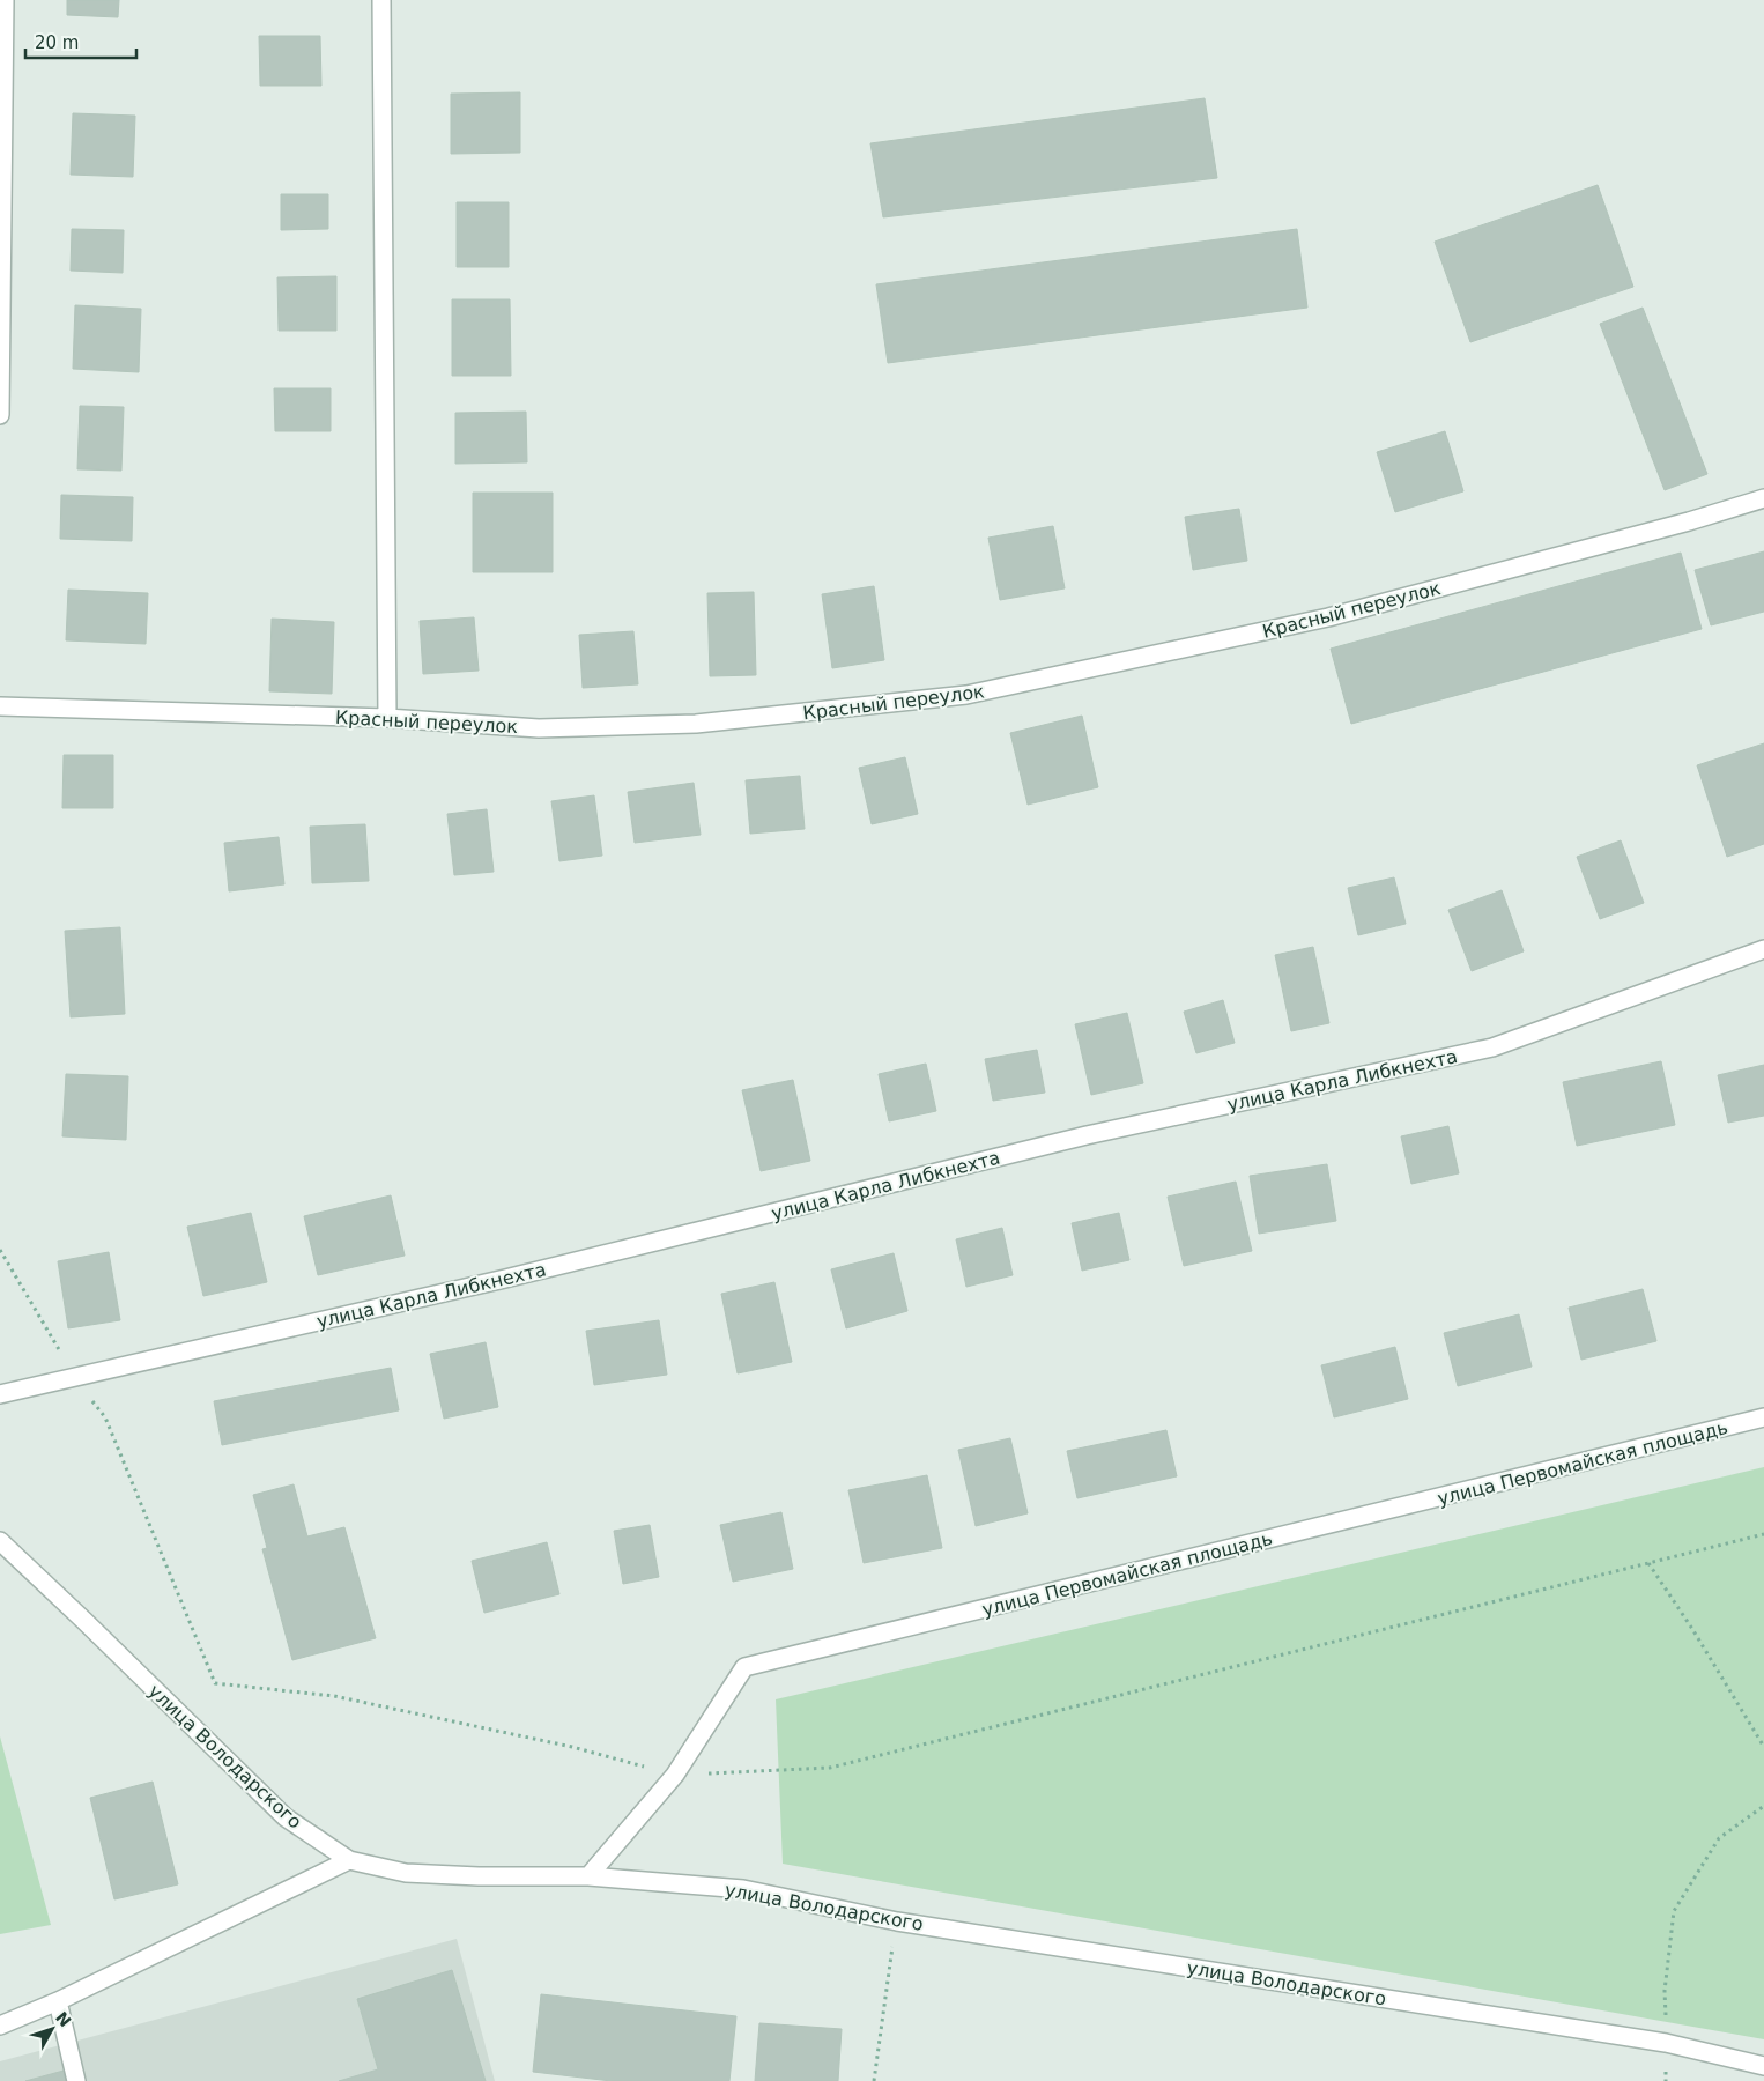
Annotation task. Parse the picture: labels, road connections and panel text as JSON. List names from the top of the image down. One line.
{"streets":{"street":["Красный переулок","улица Карла Либкнехта","улица Первомайская площадь","улица Володарского"]},"crossings":[["улица Первомайская площадь","улица Володарского"]],"scale_bar":"20 m","north":"top right"}
